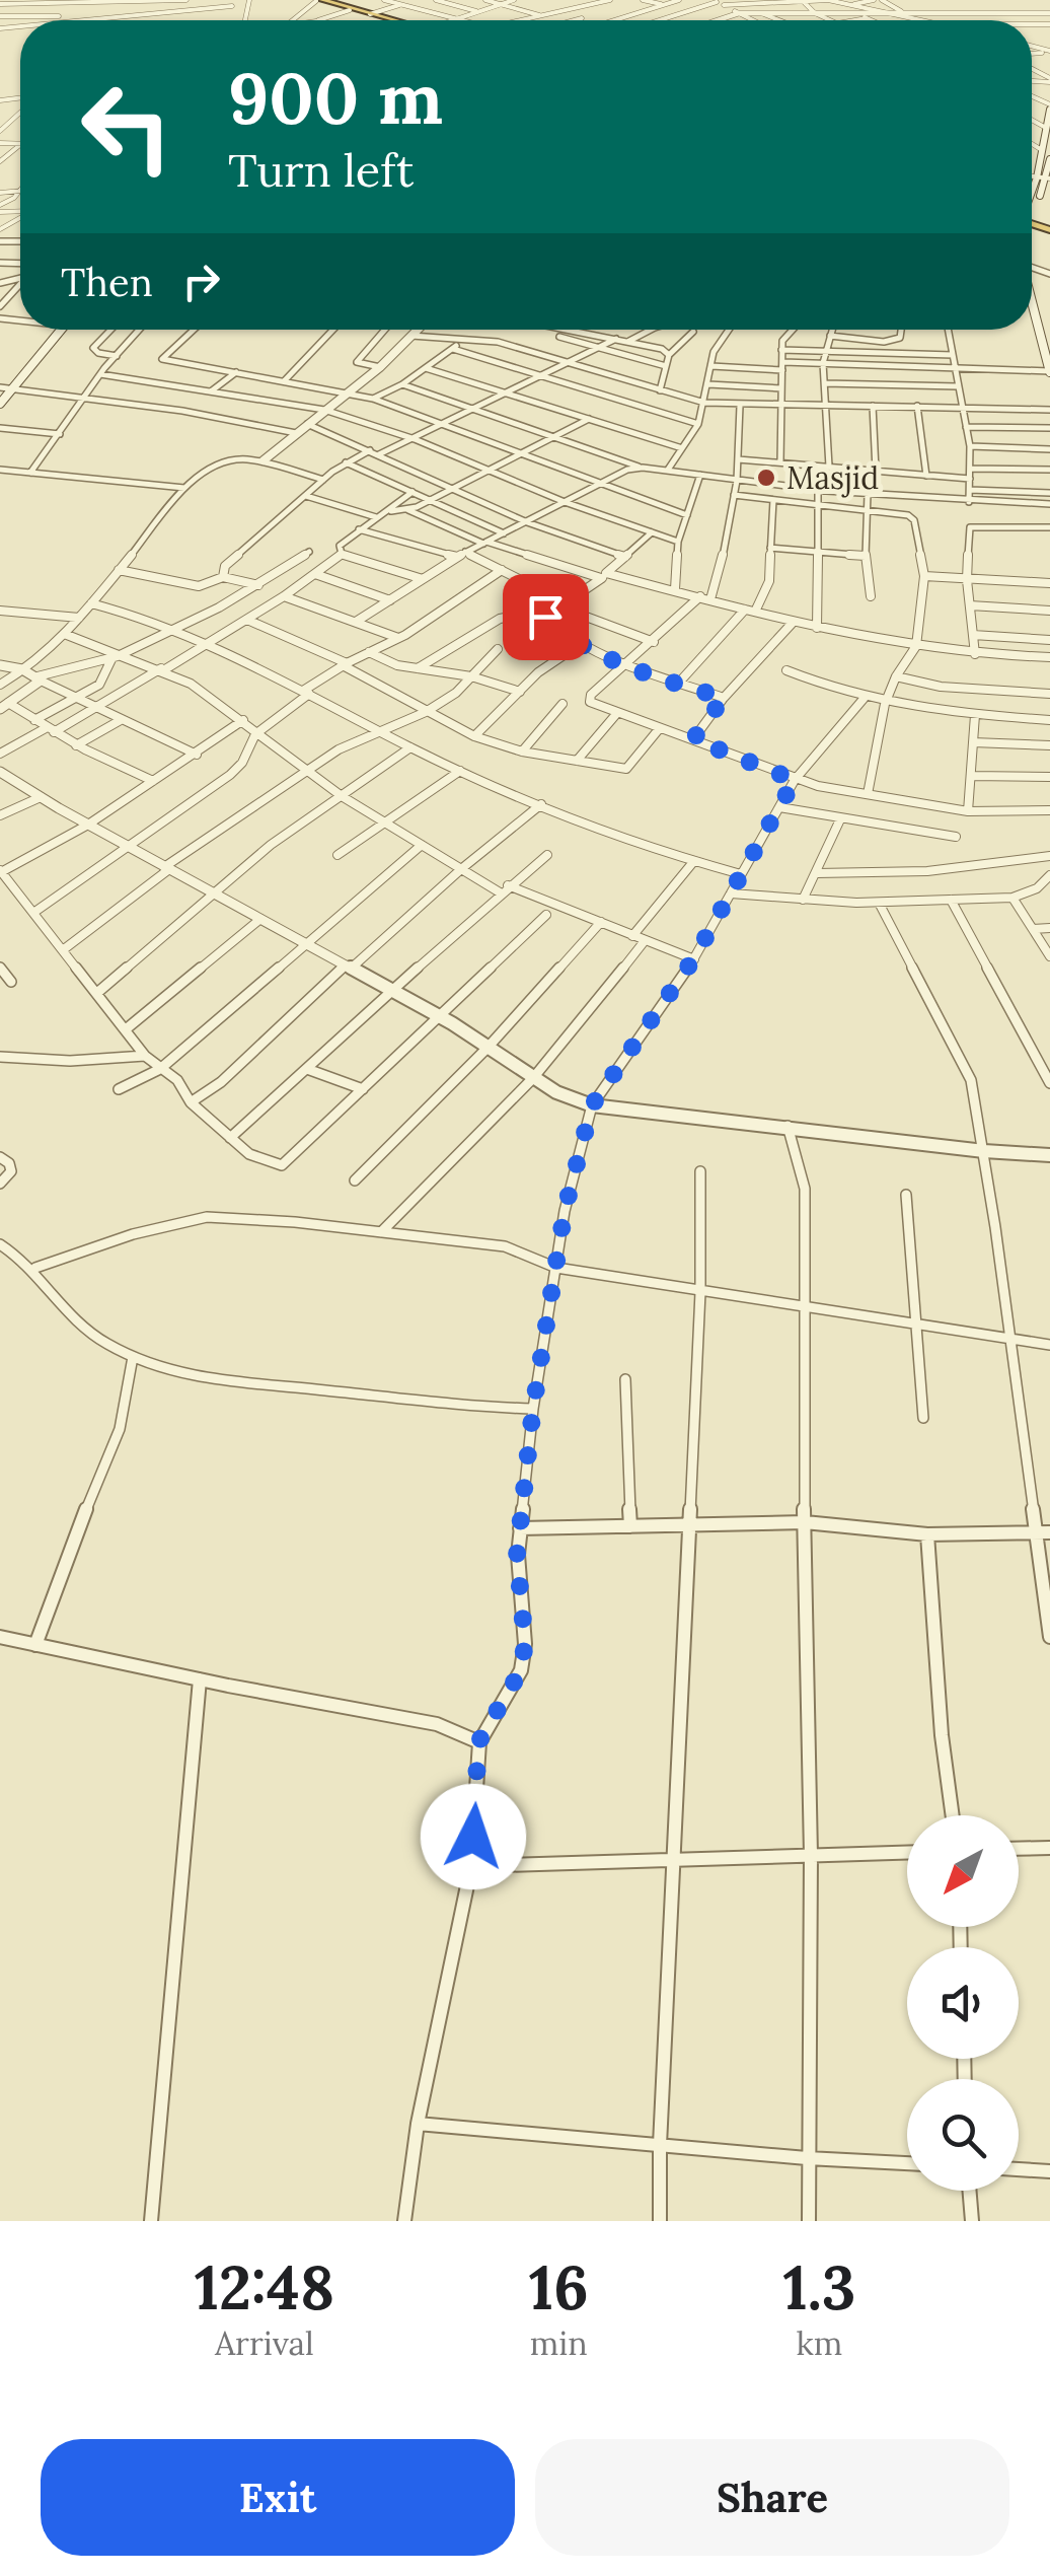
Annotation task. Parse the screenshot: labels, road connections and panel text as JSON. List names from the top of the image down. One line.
{"places":["Masjid"],"north":"bottom left","page":{"turn":["900 m","Turn left"],"then":"Then","eta":["12:48","Arrival","16","min","1.3","km"],"buttons":["Exit","Share"]}}
